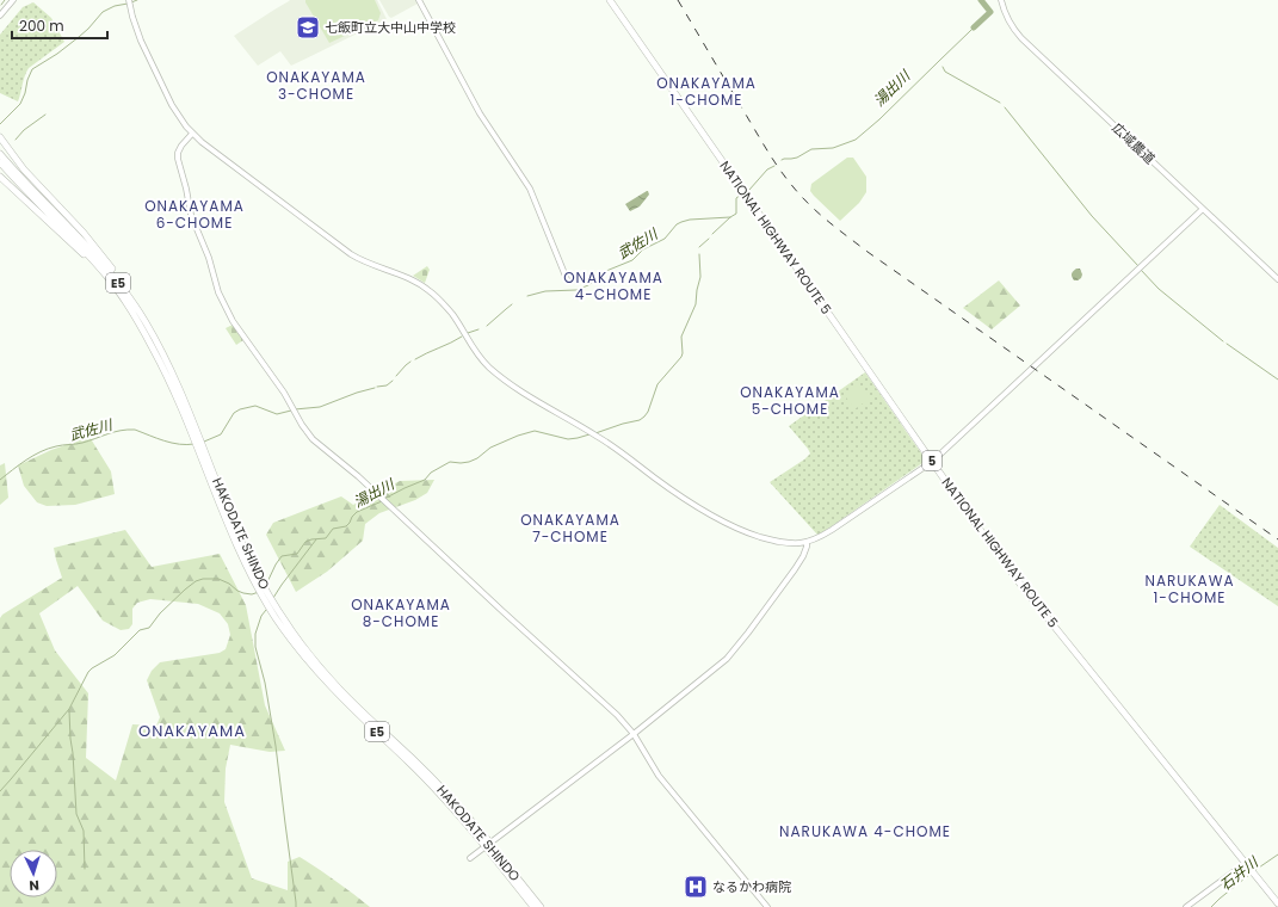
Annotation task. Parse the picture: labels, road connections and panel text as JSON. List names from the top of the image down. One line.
{"streets":{"highway":["NATIONAL HIGHWAY ROUTE 5","E5","5","HAKODATE SHINDO"],"street":["広域農道"]},"districts":["ONAKAYAMA 3-CHOME","ONAKAYAMA 1-CHOME","ONAKAYAMA 6-CHOME","ONAKAYAMA 4-CHOME","ONAKAYAMA 5-CHOME","ONAKAYAMA 7-CHOME","NARUKAWA 1-CHOME","ONAKAYAMA 8-CHOME","ONAKAYAMA","NARUKAWA 4-CHOME"],"water":["湯出川","武佐川","石井川"],"places":{"school or university":["七飯町立大中山中学校"],"hospital":["なるかわ病院"]},"scale_bar":"200 m","north":"bottom"}
